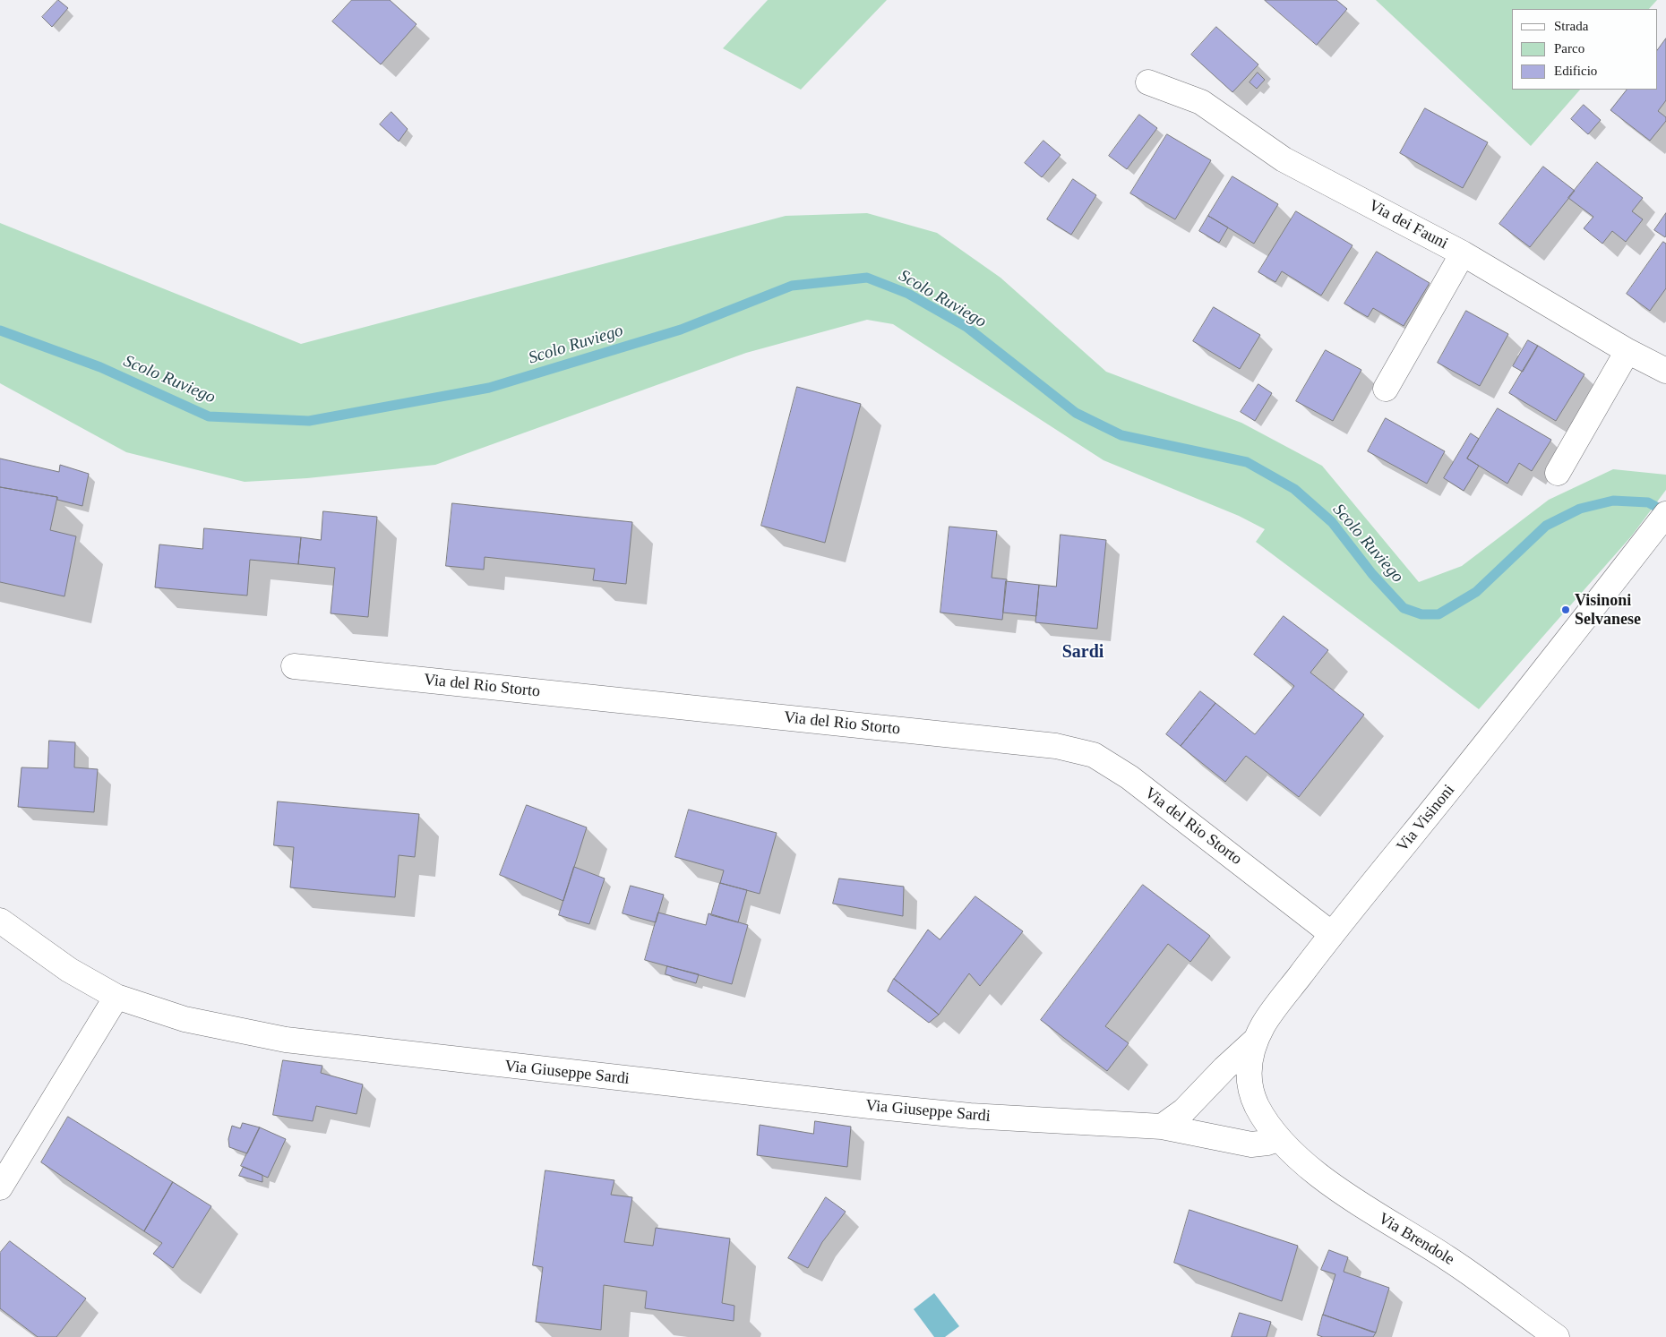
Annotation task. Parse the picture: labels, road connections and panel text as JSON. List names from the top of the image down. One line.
{"streets":{"street":["Via dei Fauni","Via del Rio Storto","Via Visinoni","Via Giuseppe Sardi","Via Brendole"]},"crossings":[["Via del Rio Storto","Via Visinoni"],["Via Visinoni","Via Giuseppe Sardi"],["Via Visinoni","Via Brendole"],["Via Giuseppe Sardi","Via Brendole"]],"districts":["Sardi"],"water":["Scolo Ruviego"],"places":["Visinoni Selvanese"],"legend":["Strada","Parco","Edificio"]}
